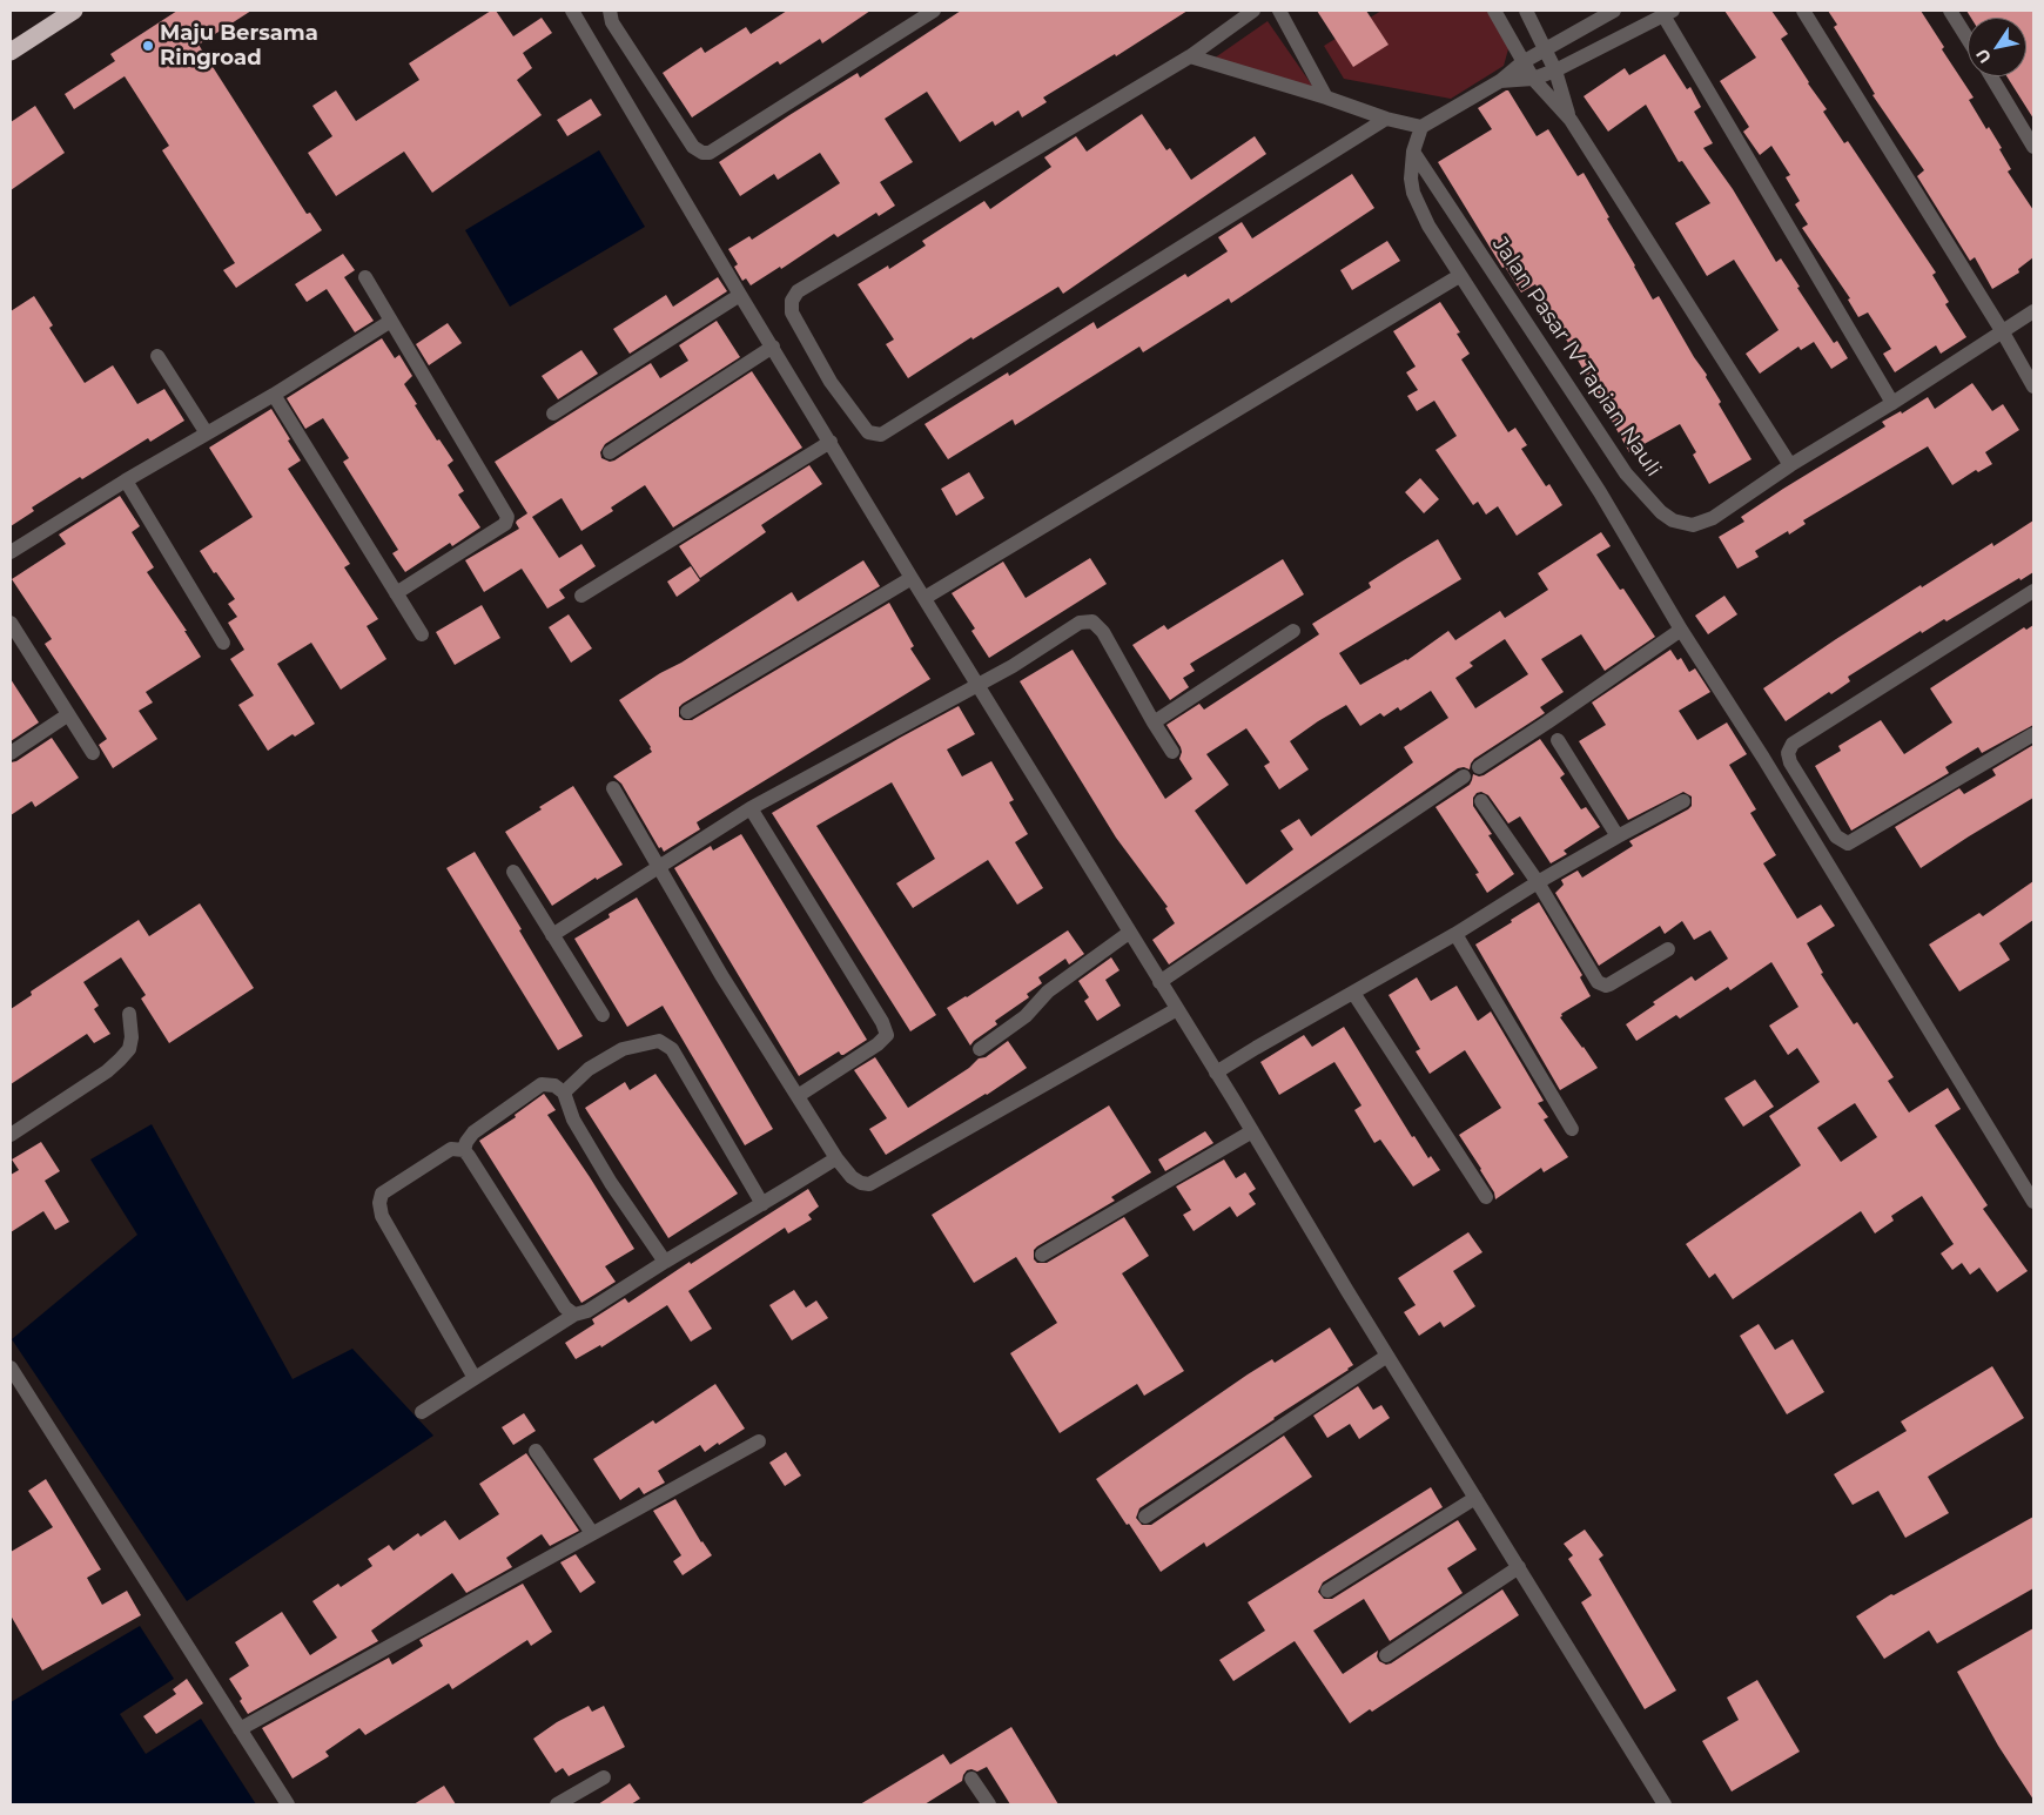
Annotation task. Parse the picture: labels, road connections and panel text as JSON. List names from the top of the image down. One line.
{"streets":{"street":["Jalan Pasar IV Tapian Nauli"]},"places":["Maju Bersama Ringroad"],"north":"bottom left"}
